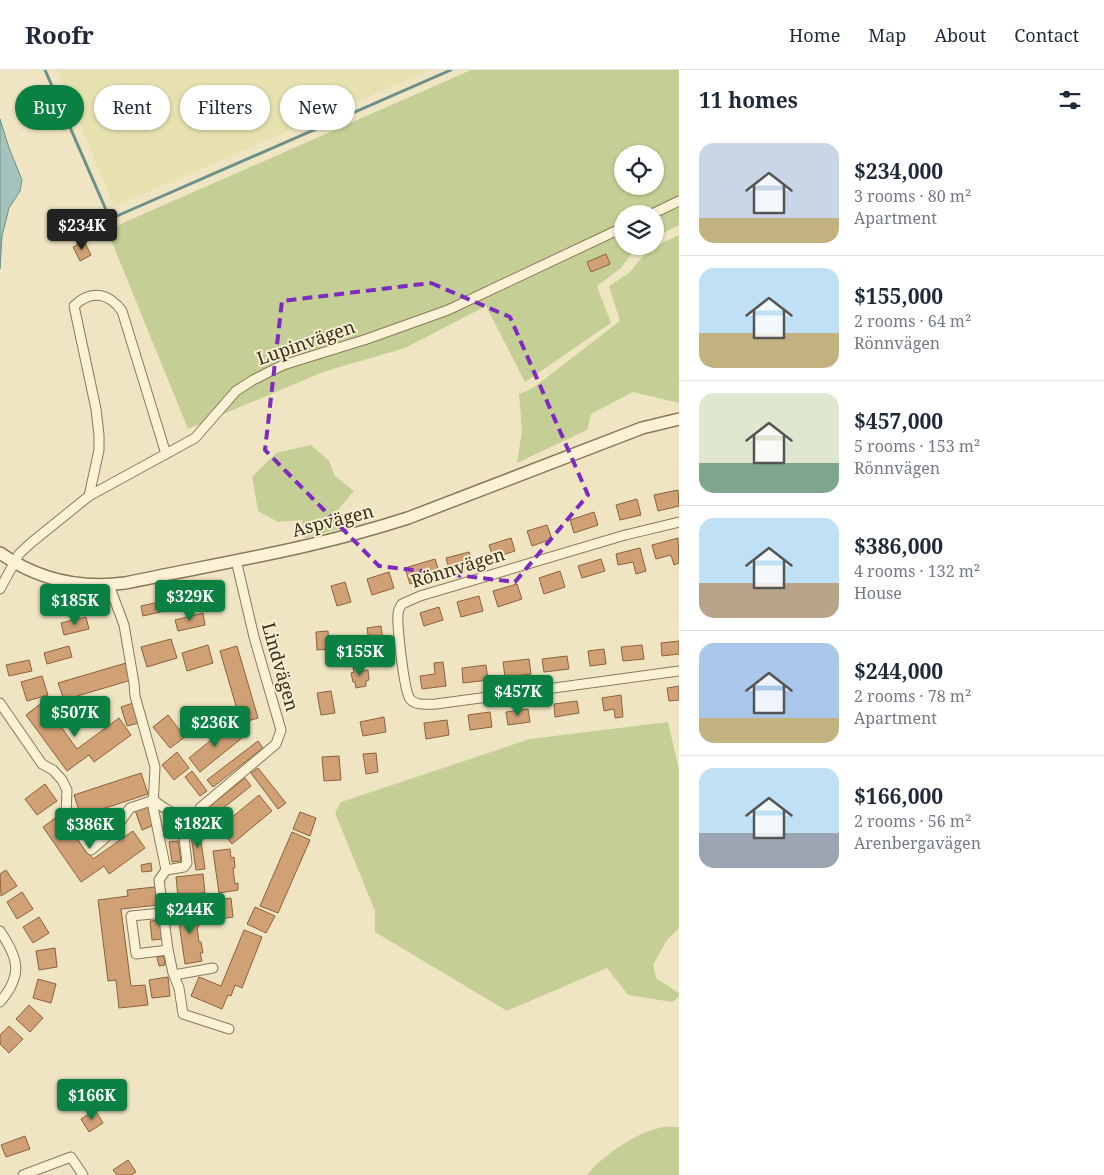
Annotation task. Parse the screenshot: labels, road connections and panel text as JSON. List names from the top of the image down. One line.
{"streets":{"street":["Lupinvägen","Aspvägen","Rönnvägen","Lindvägen"]},"crossings":[["Lupinvägen","Aspvägen"],["Aspvägen","Lindvägen"]],"page":{"header":"Roofr","nav":["Home","Map","About","Contact"],"heading":"11 homes","chip":["Buy","Rent","Filters","New"],"list":[{"name":"$234,000","note":"3 rooms · 80 m² · Apartment"},{"name":"$155,000","note":"2 rooms · 64 m² · Rönnvägen"},{"name":"$457,000","note":"5 rooms · 153 m² · Rönnvägen"},{"name":"$386,000","note":"4 rooms · 132 m² · House"},{"name":"$244,000","note":"2 rooms · 78 m² · Apartment"},{"name":"$166,000","note":"2 rooms · 56 m² · Arenbergavägen"}],"price":["$234K","$329K","$185K","$155K","$457K","$507K","$236K","$182K","$386K","$244K","$166K"]}}
